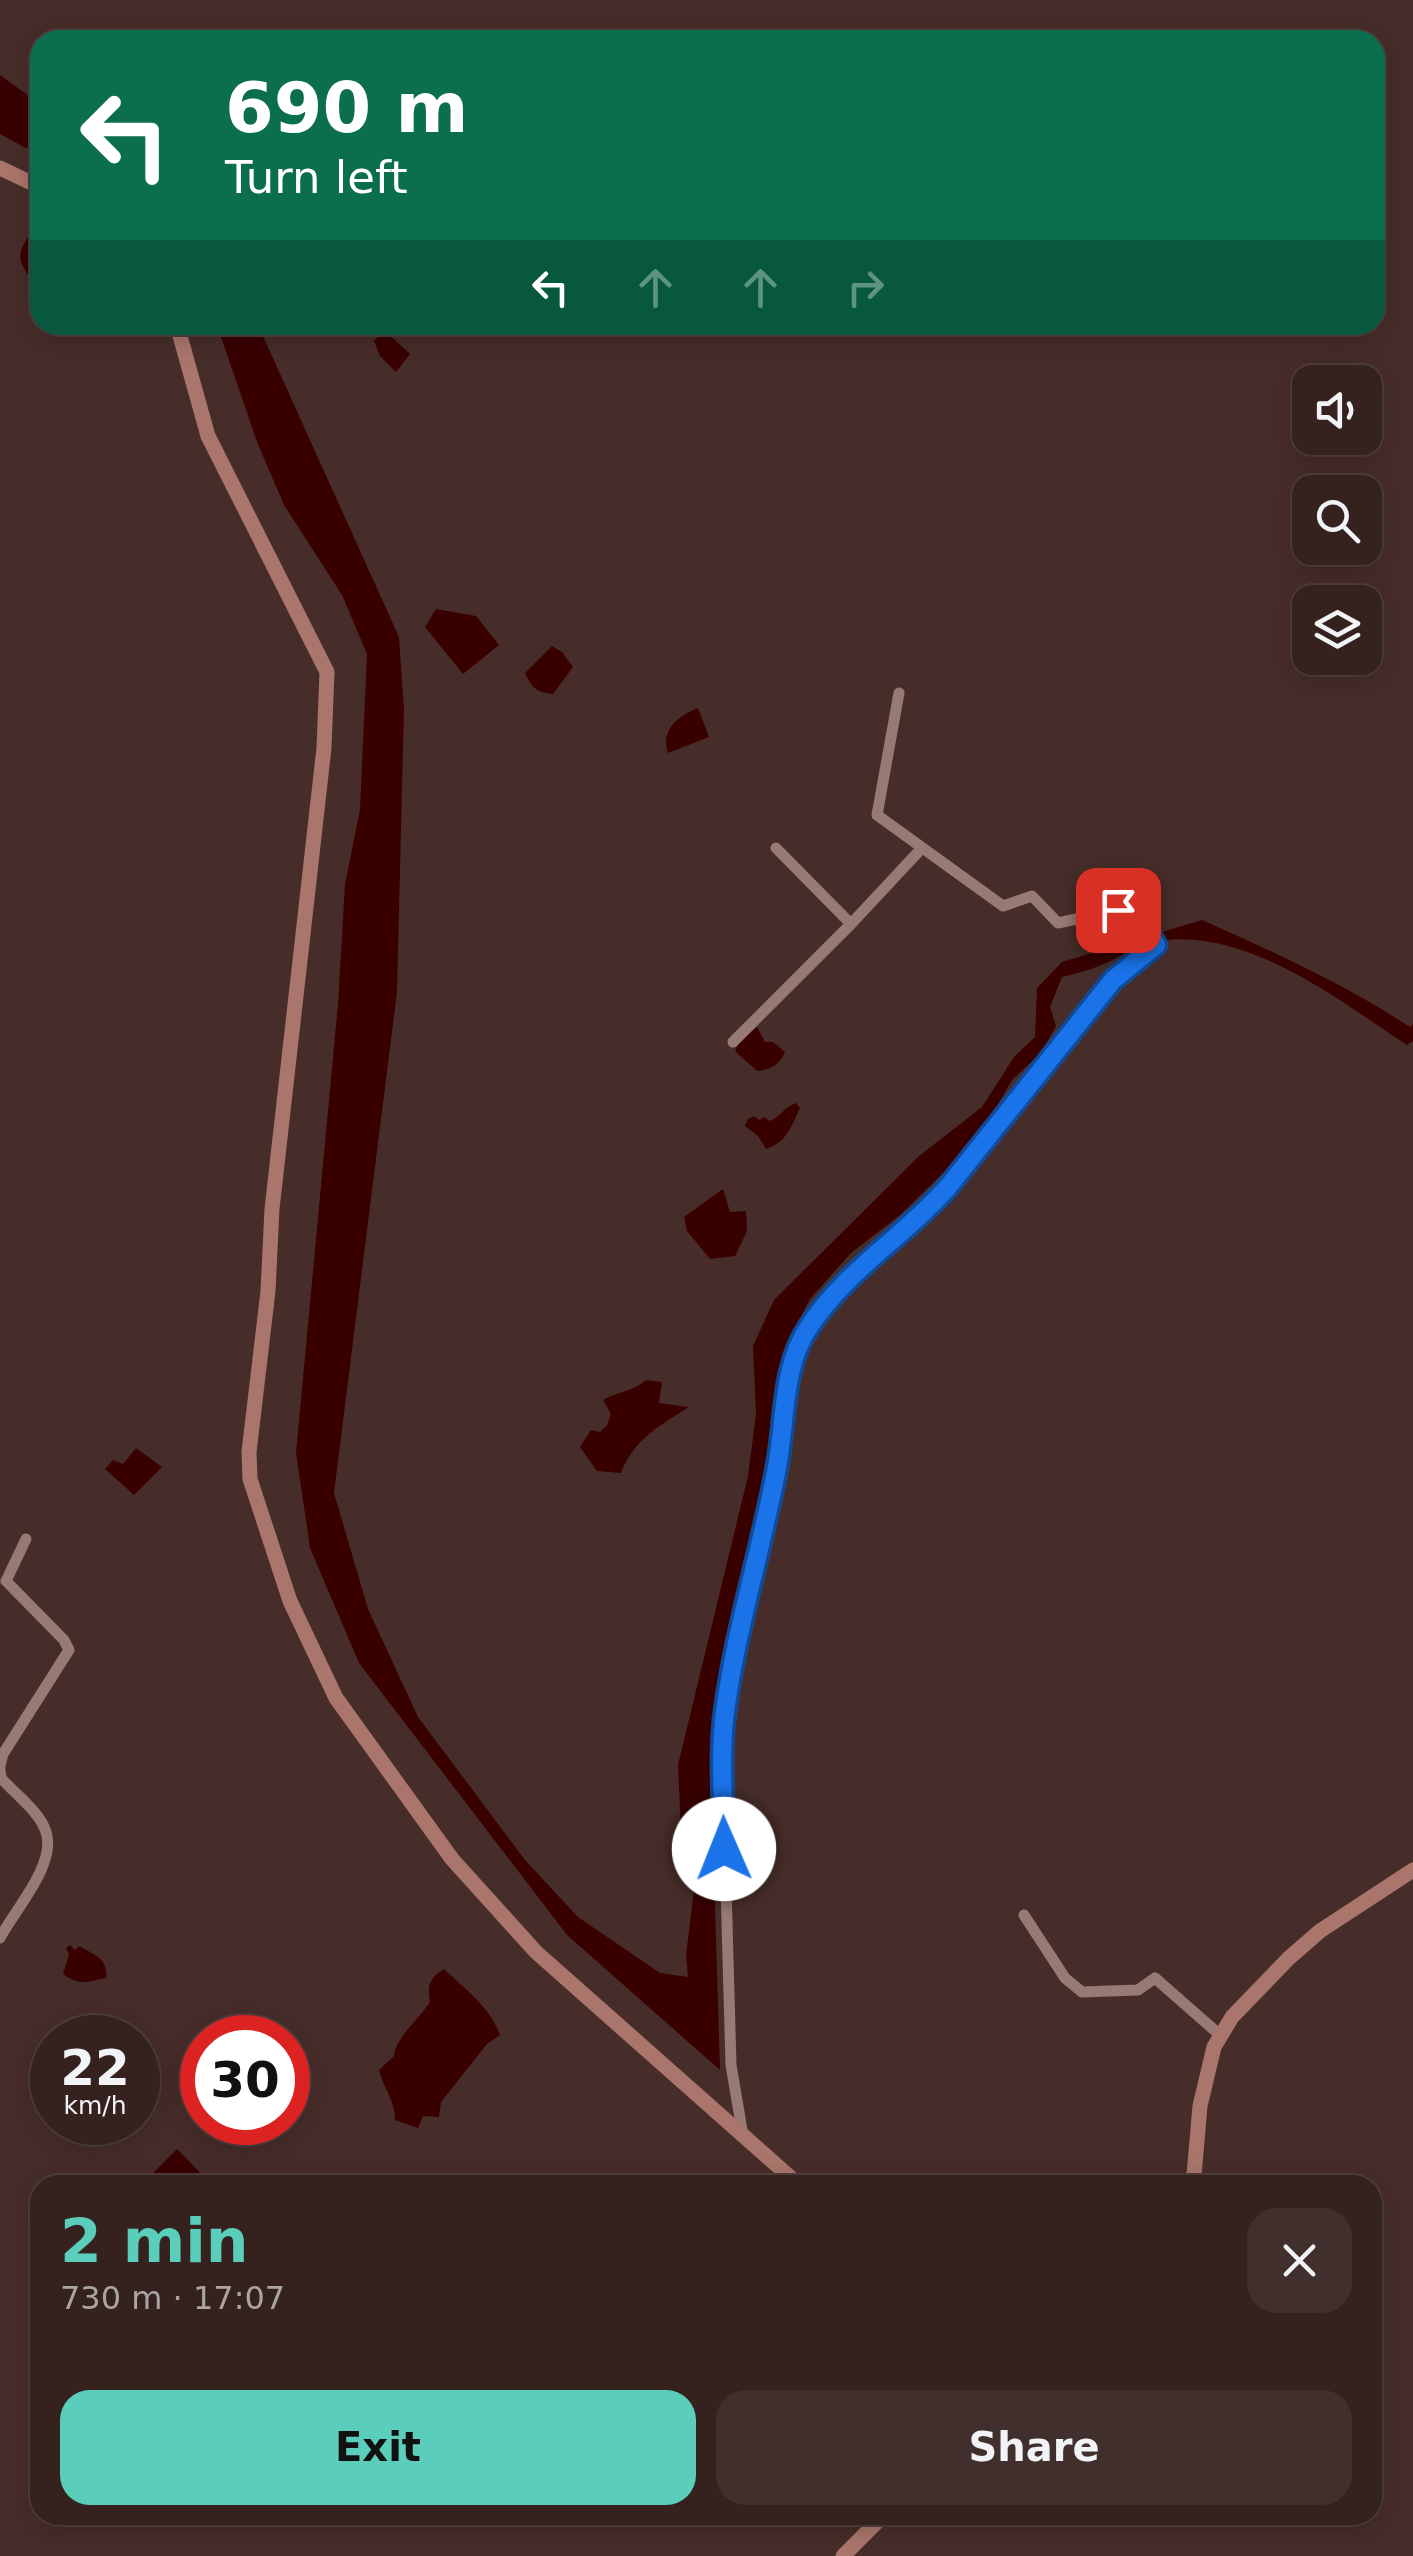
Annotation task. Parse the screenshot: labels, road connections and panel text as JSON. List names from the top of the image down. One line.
{"page":{"turn":["690 m","Turn left"],"speed":"22 km/h","limit":"30","heading":["2 min","730 m · 17:07"],"buttons":["Exit","Share"]}}
